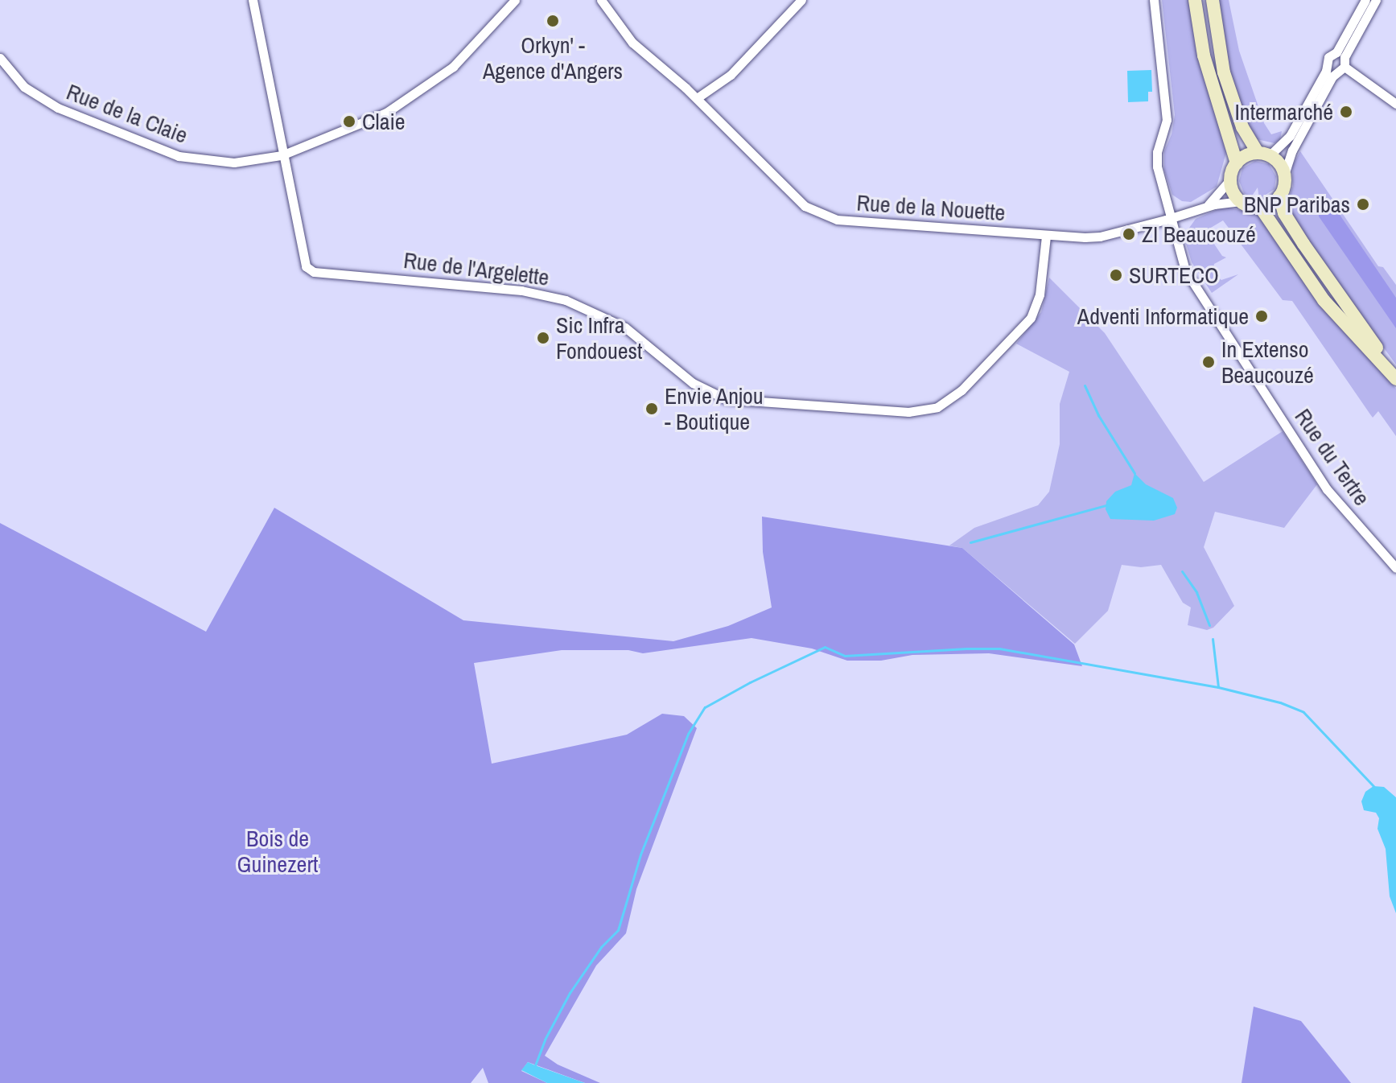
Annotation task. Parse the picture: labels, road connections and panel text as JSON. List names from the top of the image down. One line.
{"streets":{"street":["Rue de la Claie","Rue de la Nouette","Rue de l'Argelette","Rue du Tertre"]},"crossings":[["Rue de la Claie","Rue de l'Argelette"],["Rue de la Nouette","Rue de l'Argelette"],["Rue de la Nouette","Rue du Tertre"]],"parks":["Bois de Guinezert"],"places":["Orkyn' - Agence d'Angers","Intermarché","Claie","BNP Paribas","ZI Beaucouzé","SURTECO","Adventi Informatique","Sic Infra Fondouest","In Extenso Beaucouzé","Envie Anjou - Boutique"]}
